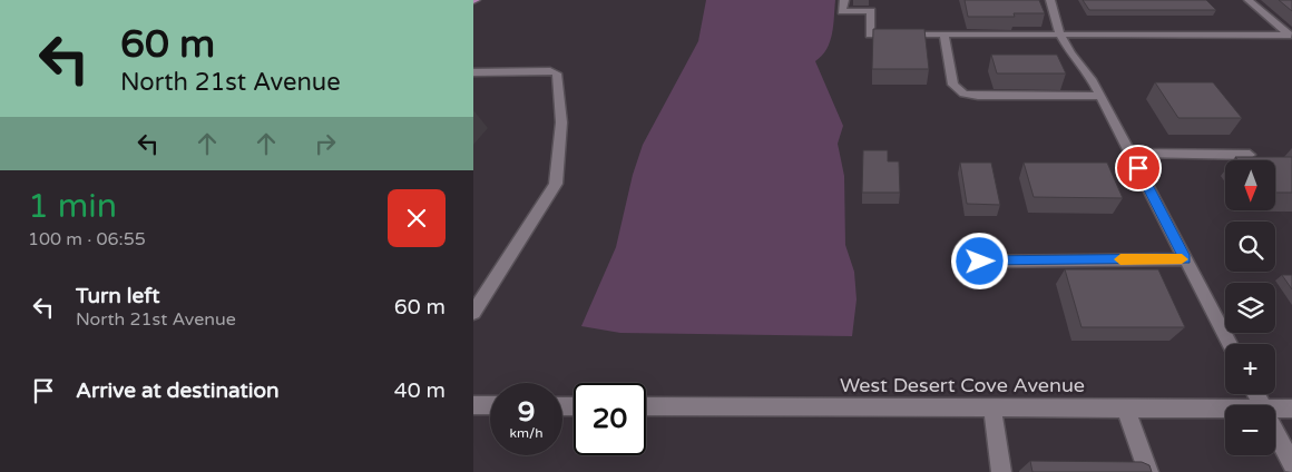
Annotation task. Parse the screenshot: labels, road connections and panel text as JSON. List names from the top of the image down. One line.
{"streets":{"street":["West Desert Cove Avenue"]},"north":"bottom","page":{"turn":["60 m","North 21st Avenue"],"map_buttons":["+","−"],"heading":["1 min","100 m · 06:55"],"list":[{"name":"Turn left","note":"North 21st Avenue","value":"60 m"},{"name":"Arrive at destination","value":"40 m"}],"speed":"9 km/h","limit":"20"}}
